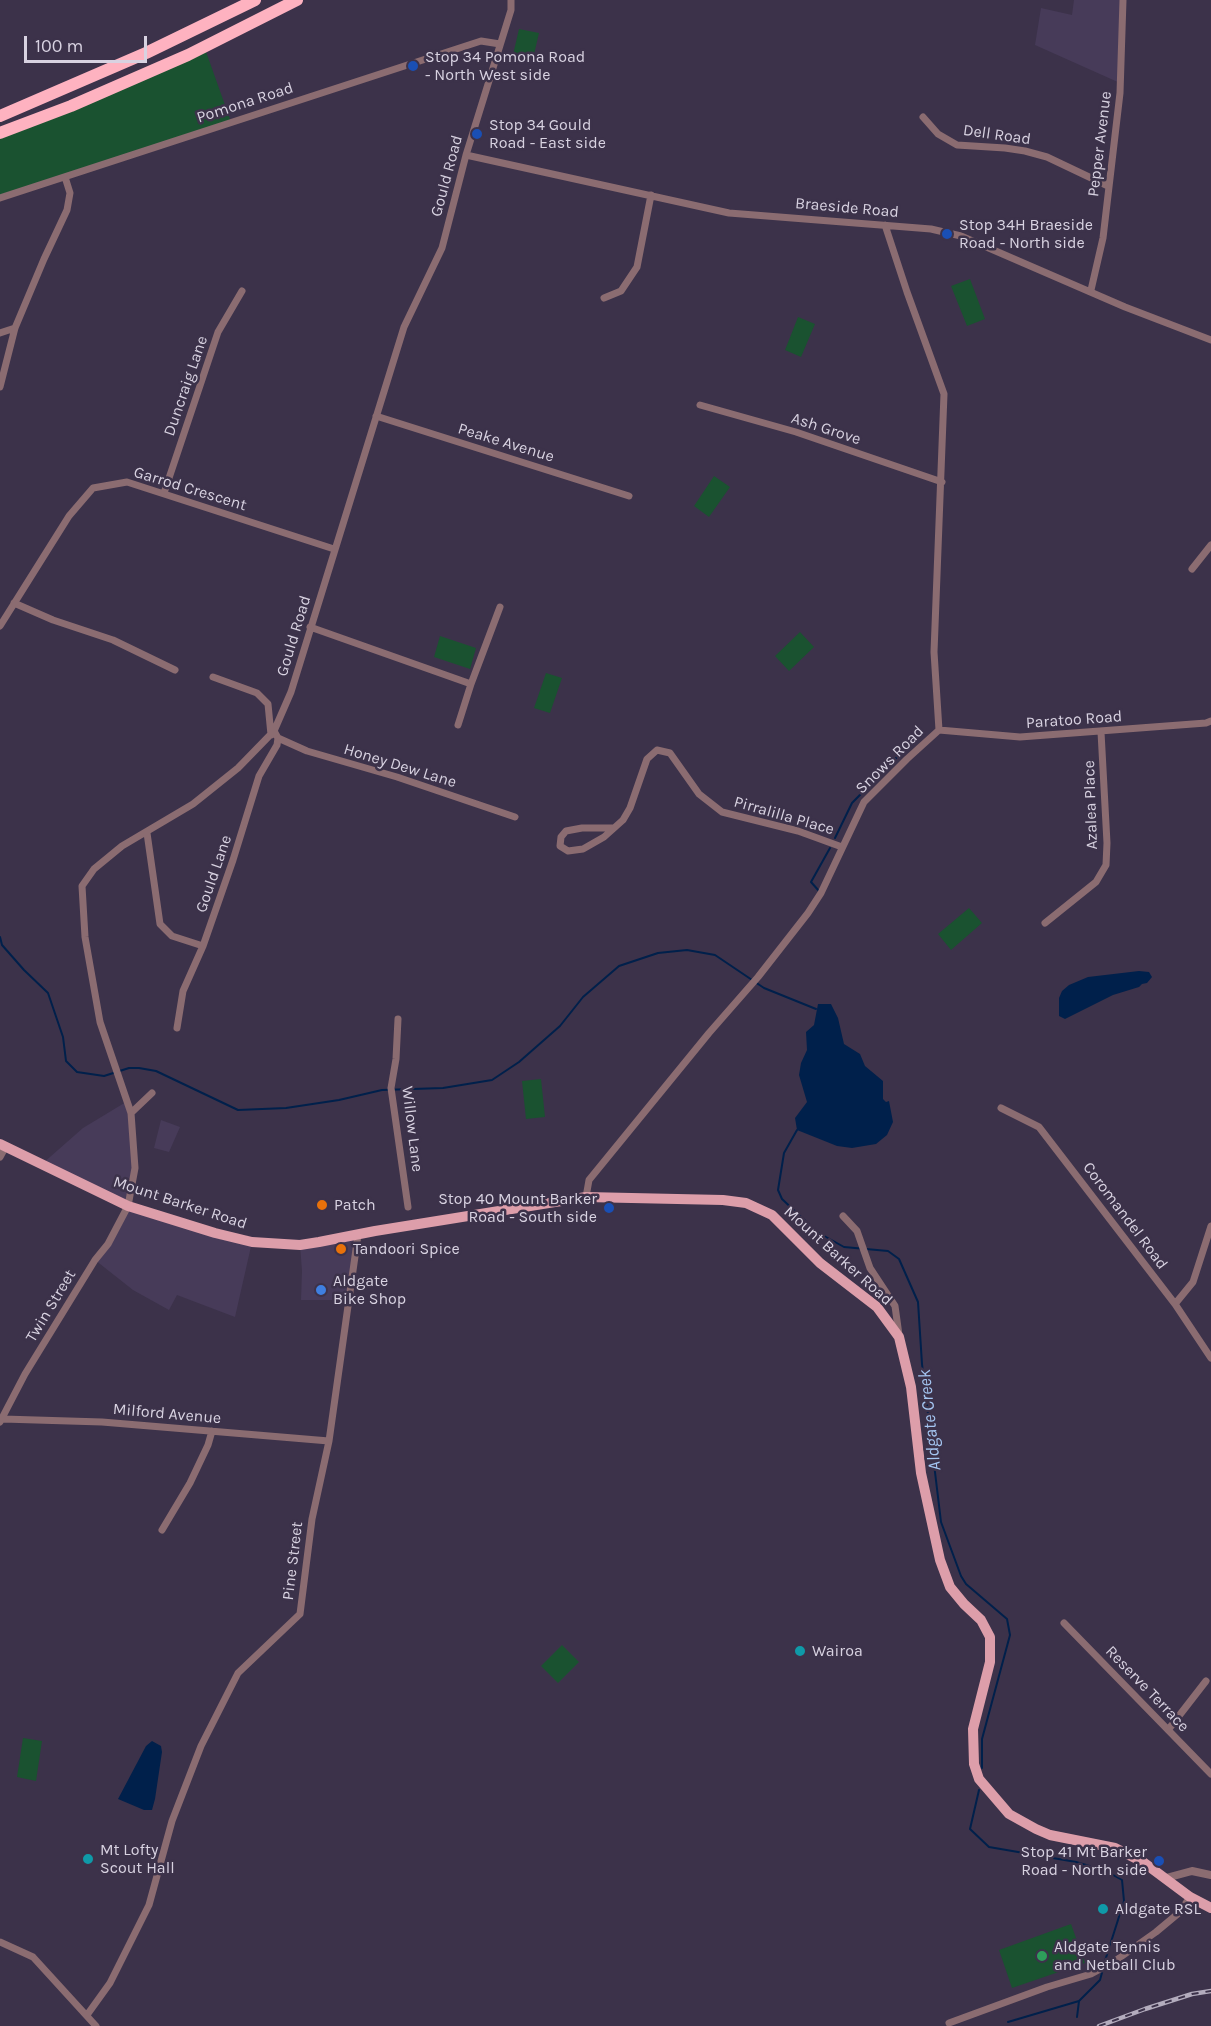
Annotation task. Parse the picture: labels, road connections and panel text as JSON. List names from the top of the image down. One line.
{"streets":{"main road":["Mount Barker Road"],"street":["Pomona Road","Dell Road","Pepper Avenue","Gould Road","Braeside Road","Duncraig Lane","Ash Grove","Peake Avenue","Garrod Crescent","Paratoo Road","Snows Road","Honey Dew Lane","Azalea Place","Pirralilla Place","Gould Lane","Willow Lane","Coromandel Road","Twin Street","Milford Avenue","Pine Street","Reserve Terrace"]},"crossings":[["Pomona Road","Gould Road"],["Dell Road","Pepper Avenue"],["Pepper Avenue","Braeside Road"],["Gould Road","Braeside Road"],["Gould Road","Peake Avenue"],["Gould Road","Garrod Crescent"],["Gould Road","Honey Dew Lane"],["Gould Road","Gould Lane"],["Gould Road","Mount Barker Road"],["Gould Road","Twin Street"],["Braeside Road","Snows Road"],["Duncraig Lane","Garrod Crescent"],["Ash Grove","Snows Road"],["Paratoo Road","Snows Road"],["Paratoo Road","Azalea Place"],["Snows Road","Pirralilla Place"],["Snows Road","Mount Barker Road"],["Honey Dew Lane","Gould Lane"],["Mount Barker Road","Twin Street"],["Mount Barker Road","Pine Street"],["Twin Street","Milford Avenue"],["Milford Avenue","Pine Street"]],"water":["Aldgate Creek"],"places":["Stop 34 Pomona Road - North West side","Stop 34 Gould Road - East side","Stop 34H Braeside Road - North side","Patch","Stop 40 Mount Barker Road - South side","Tandoori Spice","Aldgate Bike Shop","Wairoa","Mt Lofty Scout Hall","Stop 41 Mt Barker Road - North side","Aldgate RSL","Aldgate Tennis and Netball Club"],"scale_bar":"100 m"}
